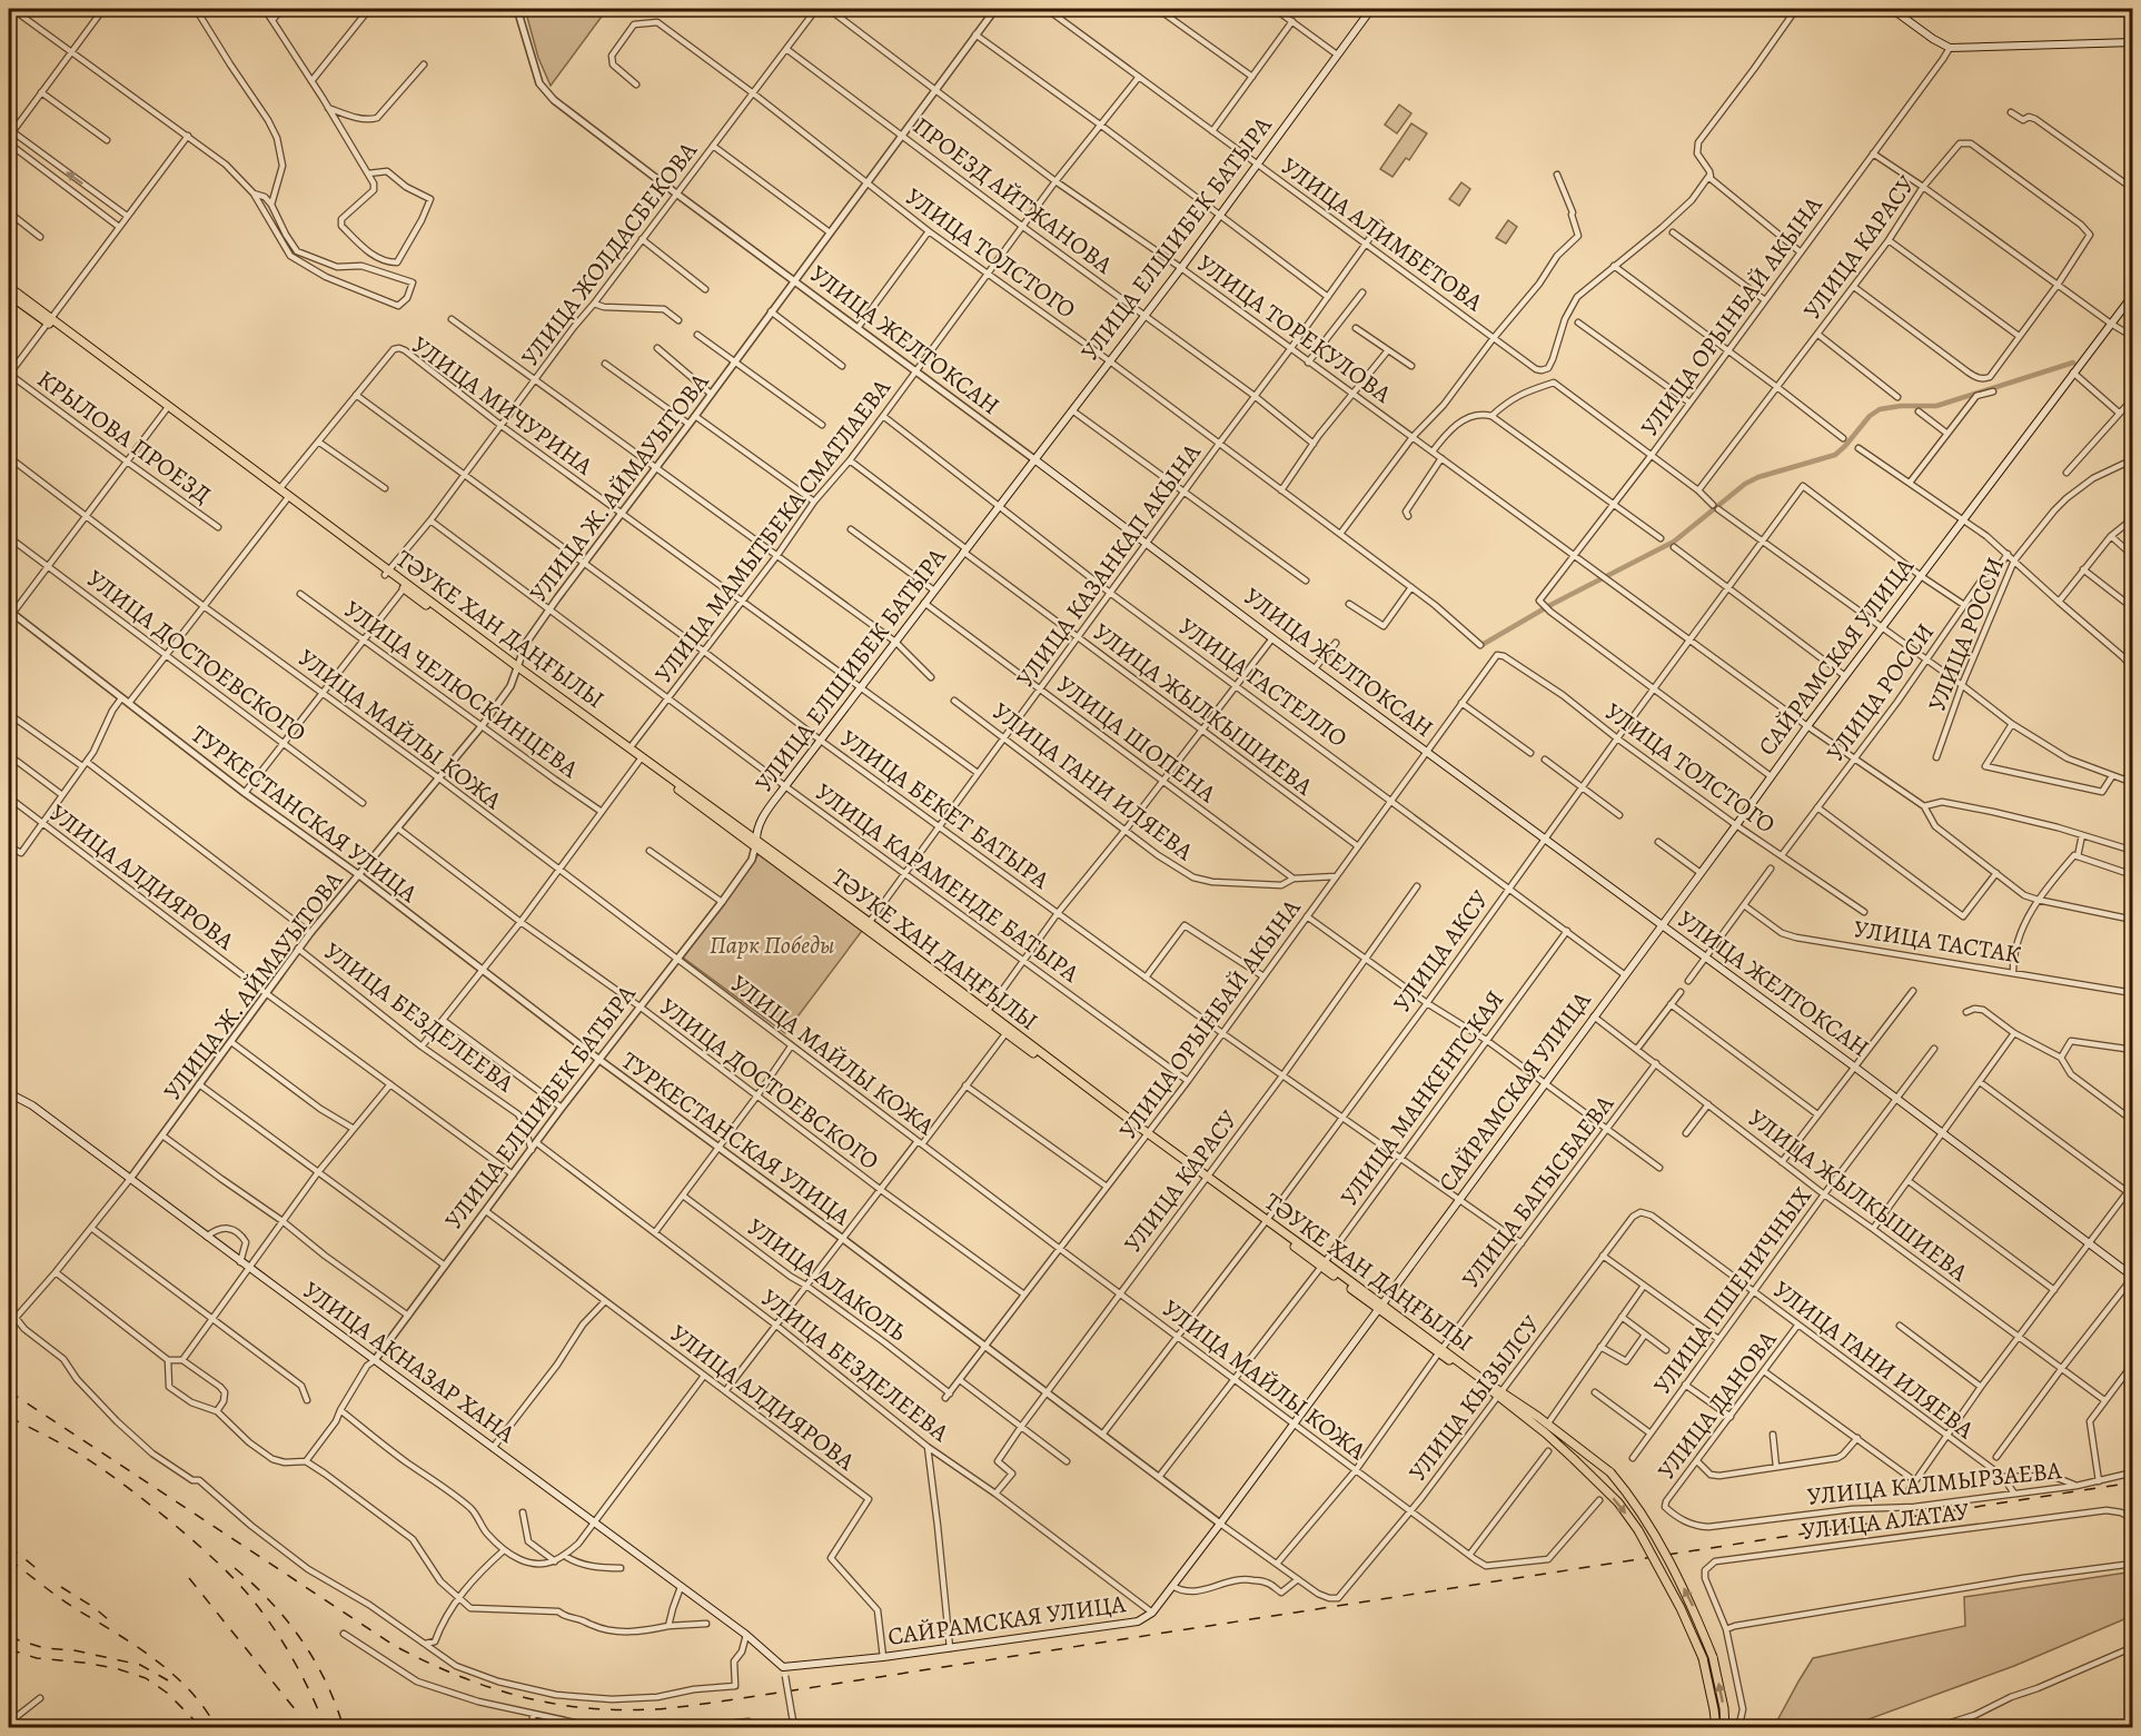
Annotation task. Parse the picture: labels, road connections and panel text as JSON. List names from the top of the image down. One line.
{"streets":{"main road":["УЛИЦА ЕЛШИБЕК БАТЫРА","УЛИЦА ЖЕЛТОКСАН","ТӘУКЕ ХАН ДАҢҒЫЛЫ","САЙРАМСКАЯ УЛИЦА","УЛИЦА АКНАЗАР ХАНА"],"street":["ПРОЕЗД АЙТЖАНОВА","УЛИЦА АЛИМБЕТОВА","УЛИЦА КАРАСУ","УЛИЦА ТОЛСТОГО","УЛИЦА ЖОЛДАСБЕКОВА","УЛИЦА ОРЫНБАЙ АКЫНА","УЛИЦА ТОРЕКУЛОВА","УЛИЦА МИЧУРИНА","КРЫЛОВА ПРОЕЗД","УЛИЦА Ж. АЙМАУЫТОВА","УЛИЦА МАМЫТБЕКА СМАТЛАЕВА","УЛИЦА КАЗАНКАП АКЫНА","УЛИЦА РОССИ","УЛИЦА ДОСТОЕВСКОГО","УЛИЦА ГАСТЕЛЛО","УЛИЦА ЧЕЛЮСКИНЦЕВА","УЛИЦА ЖЫЛКЫШИЕВА","УЛИЦА МАЙЛЫ КОЖА","УЛИЦА ШОПЕНА","УЛИЦА ГАНИ ИЛЯЕВА","УЛИЦА БЕКЕТ БАТЫРА","ТУРКЕСТАНСКАЯ УЛИЦА","УЛИЦА АЛДИЯРОВА","УЛИЦА КАРАМЕНДЕ БАТЫРА","УЛИЦА ТАСТАК","УЛИЦА АКСУ","УЛИЦА БЕЗДЕЛЕЕВА","УЛИЦА МАНКЕНТСКАЯ","УЛИЦА БАГЫСБАЕВА","УЛИЦА АЛАКОЛЬ","УЛИЦА ПШЕНИЧНЫХ","УЛИЦА КЫЗЫЛСУ","УЛИЦА ДАНОВА","УЛИЦА КАЛМЫРЗАЕВА","УЛИЦА АЛАТАУ"]},"crossings":[["ПРОЕЗД АЙТЖАНОВА","УЛИЦА ЕЛШИБЕК БАТЫРА"],["ПРОЕЗД АЙТЖАНОВА","УЛИЦА ЖОЛДАСБЕКОВА"],["ПРОЕЗД АЙТЖАНОВА","УЛИЦА Ж. АЙМАУЫТОВА"],["ПРОЕЗД АЙТЖАНОВА","УЛИЦА МАМЫТБЕКА СМАТЛАЕВА"],["ПРОЕЗД АЙТЖАНОВА","УЛИЦА КАЗАНКАП АКЫНА"],["УЛИЦА АЛИМБЕТОВА","УЛИЦА ЕЛШИБЕК БАТЫРА"],["УЛИЦА АЛИМБЕТОВА","УЛИЦА МАМЫТБЕКА СМАТЛАЕВА"],["УЛИЦА АЛИМБЕТОВА","УЛИЦА КАЗАНКАП АКЫНА"],["УЛИЦА ЕЛШИБЕК БАТЫРА","УЛИЦА ТОЛСТОГО"],["УЛИЦА ЕЛШИБЕК БАТЫРА","УЛИЦА ТОРЕКУЛОВА"],["УЛИЦА ЕЛШИБЕК БАТЫРА","УЛИЦА ЖЕЛТОКСАН"],["УЛИЦА ЕЛШИБЕК БАТЫРА","УЛИЦА МИЧУРИНА"],["УЛИЦА ЕЛШИБЕК БАТЫРА","ТӘУКЕ ХАН ДАҢҒЫЛЫ"],["УЛИЦА ЕЛШИБЕК БАТЫРА","УЛИЦА ДОСТОЕВСКОГО"],["УЛИЦА ЕЛШИБЕК БАТЫРА","УЛИЦА ГАСТЕЛЛО"],["УЛИЦА ЕЛШИБЕК БАТЫРА","УЛИЦА ЖЫЛКЫШИЕВА"],["УЛИЦА ЕЛШИБЕК БАТЫРА","УЛИЦА МАЙЛЫ КОЖА"],["УЛИЦА ЕЛШИБЕК БАТЫРА","УЛИЦА ШОПЕНА"],["УЛИЦА ЕЛШИБЕК БАТЫРА","УЛИЦА БЕКЕТ БАТЫРА"],["УЛИЦА ЕЛШИБЕК БАТЫРА","ТУРКЕСТАНСКАЯ УЛИЦА"],["УЛИЦА ЕЛШИБЕК БАТЫРА","УЛИЦА АЛДИЯРОВА"],["УЛИЦА ЕЛШИБЕК БАТЫРА","УЛИЦА КАРАМЕНДЕ БАТЫРА"],["УЛИЦА ЕЛШИБЕК БАТЫРА","УЛИЦА БЕЗДЕЛЕЕВА"],["УЛИЦА ЕЛШИБЕК БАТЫРА","УЛИЦА АКНАЗАР ХАНА"],["УЛИЦА КАРАСУ","ТӘУКЕ ХАН ДАҢҒЫЛЫ"],["УЛИЦА КАРАСУ","УЛИЦА МАЙЛЫ КОЖА"],["УЛИЦА КАРАСУ","УЛИЦА БЕКЕТ БАТЫРА"],["УЛИЦА КАРАСУ","ТУРКЕСТАНСКАЯ УЛИЦА"],["УЛИЦА КАРАСУ","УЛИЦА БЕЗДЕЛЕЕВА"],["УЛИЦА ТОЛСТОГО","УЛИЦА ЖОЛДАСБЕКОВА"],["УЛИЦА ТОЛСТОГО","УЛИЦА ОРЫНБАЙ АКЫНА"],["УЛИЦА ТОЛСТОГО","УЛИЦА Ж. АЙМАУЫТОВА"],["УЛИЦА ТОЛСТОГО","УЛИЦА МАМЫТБЕКА СМАТЛАЕВА"],["УЛИЦА ТОЛСТОГО","УЛИЦА КАЗАНКАП АКЫНА"],["УЛИЦА ТОЛСТОГО","УЛИЦА РОССИ"],["УЛИЦА ТОЛСТОГО","САЙРАМСКАЯ УЛИЦА"],["УЛИЦА ТОЛСТОГО","УЛИЦА АКСУ"],["УЛИЦА ЖОЛДАСБЕКОВА","УЛИЦА ЖЕЛТОКСАН"],["УЛИЦА ЖОЛДАСБЕКОВА","УЛИЦА МИЧУРИНА"],["УЛИЦА ЖОЛДАСБЕКОВА","ТӘУКЕ ХАН ДАҢҒЫЛЫ"],["УЛИЦА ЖОЛДАСБЕКОВА","УЛИЦА БЕКЕТ БАТЫРА"],["УЛИЦА ЖОЛДАСБЕКОВА","УЛИЦА КАРАМЕНДЕ БАТЫРА"],["УЛИЦА ОРЫНБАЙ АКЫНА","УЛИЦА ТОРЕКУЛОВА"],["УЛИЦА ОРЫНБАЙ АКЫНА","УЛИЦА ЖЕЛТОКСАН"],["УЛИЦА ОРЫНБАЙ АКЫНА","ТӘУКЕ ХАН ДАҢҒЫЛЫ"],["УЛИЦА ОРЫНБАЙ АКЫНА","УЛИЦА ДОСТОЕВСКОГО"],["УЛИЦА ОРЫНБАЙ АКЫНА","УЛИЦА ГАСТЕЛЛО"],["УЛИЦА ОРЫНБАЙ АКЫНА","УЛИЦА ЖЫЛКЫШИЕВА"],["УЛИЦА ОРЫНБАЙ АКЫНА","УЛИЦА МАЙЛЫ КОЖА"],["УЛИЦА ОРЫНБАЙ АКЫНА","УЛИЦА БЕКЕТ БАТЫРА"],["УЛИЦА ОРЫНБАЙ АКЫНА","ТУРКЕСТАНСКАЯ УЛИЦА"],["УЛИЦА ОРЫНБАЙ АКЫНА","УЛИЦА КАРАМЕНДЕ БАТЫРА"],["УЛИЦА ОРЫНБАЙ АКЫНА","УЛИЦА АКСУ"],["УЛИЦА ОРЫНБАЙ АКЫНА","УЛИЦА АЛАКОЛЬ"],["УЛИЦА ТОРЕКУЛОВА","УЛИЦА Ж. АЙМАУЫТОВА"],["УЛИЦА ТОРЕКУЛОВА","УЛИЦА МАМЫТБЕКА СМАТЛАЕВА"],["УЛИЦА ТОРЕКУЛОВА","УЛИЦА КАЗАНКАП АКЫНА"],["УЛИЦА ТОРЕКУЛОВА","УЛИЦА РОССИ"],["УЛИЦА ТОРЕКУЛОВА","САЙРАМСКАЯ УЛИЦА"],["УЛИЦА ТОРЕКУЛОВА","УЛИЦА АКСУ"],["УЛИЦА ЖЕЛТОКСАН","УЛИЦА Ж. АЙМАУЫТОВА"],["УЛИЦА ЖЕЛТОКСАН","УЛИЦА МАМЫТБЕКА СМАТЛАЕВА"],["УЛИЦА ЖЕЛТОКСАН","УЛИЦА КАЗАНКАП АКЫНА"],["УЛИЦА ЖЕЛТОКСАН","САЙРАМСКАЯ УЛИЦА"],["УЛИЦА ЖЕЛТОКСАН","УЛИЦА АКСУ"],["УЛИЦА ЖЕЛТОКСАН","УЛИЦА ПШЕНИЧНЫХ"],["УЛИЦА МИЧУРИНА","УЛИЦА Ж. АЙМАУЫТОВА"],["УЛИЦА МИЧУРИНА","УЛИЦА МАМЫТБЕКА СМАТЛАЕВА"],["УЛИЦА МИЧУРИНА","УЛИЦА КАЗАНКАП АКЫНА"],["УЛИЦА МИЧУРИНА","УЛИЦА БЕКЕТ БАТЫРА"],["УЛИЦА Ж. АЙМАУЫТОВА","ТӘУКЕ ХАН ДАҢҒЫЛЫ"],["УЛИЦА Ж. АЙМАУЫТОВА","УЛИЦА ДОСТОЕВСКОГО"],["УЛИЦА Ж. АЙМАУЫТОВА","УЛИЦА ЧЕЛЮСКИНЦЕВА"],["УЛИЦА Ж. АЙМАУЫТОВА","УЛИЦА МАЙЛЫ КОЖА"],["УЛИЦА Ж. АЙМАУЫТОВА","УЛИЦА БЕКЕТ БАТЫРА"],["УЛИЦА Ж. АЙМАУЫТОВА","ТУРКЕСТАНСКАЯ УЛИЦА"],["УЛИЦА Ж. АЙМАУЫТОВА","УЛИЦА АЛДИЯРОВА"],["УЛИЦА Ж. АЙМАУЫТОВА","УЛИЦА КАРАМЕНДЕ БАТЫРА"],["УЛИЦА Ж. АЙМАУЫТОВА","УЛИЦА БЕЗДЕЛЕЕВА"],["УЛИЦА Ж. АЙМАУЫТОВА","УЛИЦА АКНАЗАР ХАНА"],["УЛИЦА МАМЫТБЕКА СМАТЛАЕВА","ТӘУКЕ ХАН ДАҢҒЫЛЫ"],["УЛИЦА МАМЫТБЕКА СМАТЛАЕВА","УЛИЦА ГАСТЕЛЛО"],["УЛИЦА МАМЫТБЕКА СМАТЛАЕВА","УЛИЦА БЕКЕТ БАТЫРА"],["УЛИЦА МАМЫТБЕКА СМАТЛАЕВА","УЛИЦА КАРАМЕНДЕ БАТЫРА"],["УЛИЦА КАЗАНКАП АКЫНА","ТӘУКЕ ХАН ДАҢҒЫЛЫ"],["УЛИЦА КАЗАНКАП АКЫНА","УЛИЦА ГАСТЕЛЛО"],["УЛИЦА КАЗАНКАП АКЫНА","УЛИЦА ЖЫЛКЫШИЕВА"],["УЛИЦА КАЗАНКАП АКЫНА","УЛИЦА ШОПЕНА"],["УЛИЦА КАЗАНКАП АКЫНА","УЛИЦА ГАНИ ИЛЯЕВА"],["УЛИЦА КАЗАНКАП АКЫНА","УЛИЦА БЕКЕТ БАТЫРА"],["УЛИЦА КАЗАНКАП АКЫНА","УЛИЦА КАРАМЕНДЕ БАТЫРА"],["ТӘУКЕ ХАН ДАҢҒЫЛЫ","САЙРАМСКАЯ УЛИЦА"],["ТӘУКЕ ХАН ДАҢҒЫЛЫ","УЛИЦА АКСУ"],["ТӘУКЕ ХАН ДАҢҒЫЛЫ","УЛИЦА МАНКЕНТСКАЯ"],["ТӘУКЕ ХАН ДАҢҒЫЛЫ","УЛИЦА БАГЫСБАЕВА"],["ТӘУКЕ ХАН ДАҢҒЫЛЫ","УЛИЦА КЫЗЫЛСУ"],["ТӘУКЕ ХАН ДАҢҒЫЛЫ","УЛИЦА АЛАТАУ"],["САЙРАМСКАЯ УЛИЦА","УЛИЦА ГАСТЕЛЛО"],["САЙРАМСКАЯ УЛИЦА","УЛИЦА ЖЫЛКЫШИЕВА"],["САЙРАМСКАЯ УЛИЦА","УЛИЦА МАЙЛЫ КОЖА"],["САЙРАМСКАЯ УЛИЦА","УЛИЦА БЕКЕТ БАТЫРА"],["САЙРАМСКАЯ УЛИЦА","ТУРКЕСТАНСКАЯ УЛИЦА"],["САЙРАМСКАЯ УЛИЦА","УЛИЦА АЛДИЯРОВА"],["САЙРАМСКАЯ УЛИЦА","УЛИЦА АКСУ"],["САЙРАМСКАЯ УЛИЦА","УЛИЦА БЕЗДЕЛЕЕВА"],["САЙРАМСКАЯ УЛИЦА","УЛИЦА АКНАЗАР ХАНА"],["УЛИЦА ГАСТЕЛЛО","УЛИЦА АКСУ"],["УЛИЦА ГАСТЕЛЛО","УЛИЦА МАНКЕНТСКАЯ"],["УЛИЦА ЖЫЛКЫШИЕВА","УЛИЦА БАГЫСБАЕВА"],["УЛИЦА ЖЫЛКЫШИЕВА","УЛИЦА ПШЕНИЧНЫХ"],["УЛИЦА МАЙЛЫ КОЖА","УЛИЦА АКСУ"],["УЛИЦА МАЙЛЫ КОЖА","УЛИЦА МАНКЕНТСКАЯ"],["УЛИЦА МАЙЛЫ КОЖА","УЛИЦА БАГЫСБАЕВА"],["УЛИЦА МАЙЛЫ КОЖА","УЛИЦА КЫЗЫЛСУ"],["УЛИЦА ШОПЕНА","УЛИЦА ГАНИ ИЛЯЕВА"],["УЛИЦА ГАНИ ИЛЯЕВА","УЛИЦА ПШЕНИЧНЫХ"],["УЛИЦА ГАНИ ИЛЯЕВА","УЛИЦА КЫЗЫЛСУ"],["УЛИЦА ГАНИ ИЛЯЕВА","УЛИЦА ДАНОВА"],["УЛИЦА ГАНИ ИЛЯЕВА","УЛИЦА КАЛМЫРЗАЕВА"],["УЛИЦА БЕКЕТ БАТЫРА","УЛИЦА АКСУ"],["УЛИЦА БЕКЕТ БАТЫРА","УЛИЦА МАНКЕНТСКАЯ"],["УЛИЦА БЕКЕТ БАТЫРА","УЛИЦА БАГЫСБАЕВА"],["ТУРКЕСТАНСКАЯ УЛИЦА","УЛИЦА АКСУ"],["ТУРКЕСТАНСКАЯ УЛИЦА","УЛИЦА МАНКЕНТСКАЯ"],["УЛИЦА ДАНОВА","УЛИЦА КАЛМЫРЗАЕВА"]],"parks":["Парк Победы"]}
